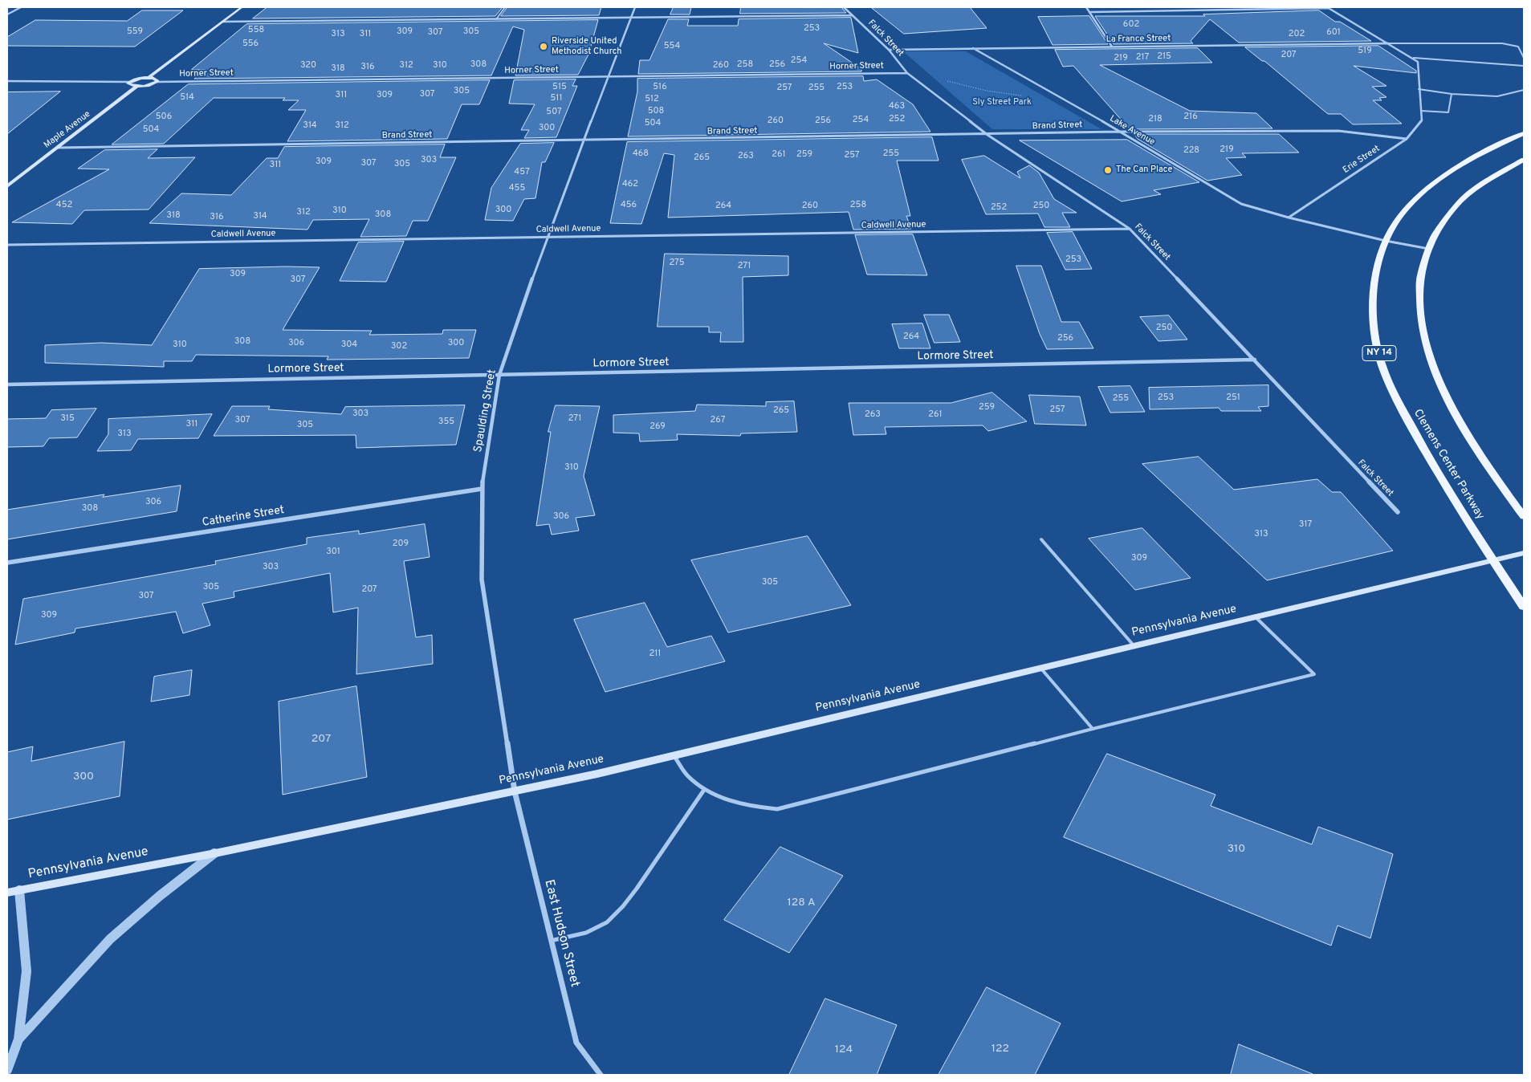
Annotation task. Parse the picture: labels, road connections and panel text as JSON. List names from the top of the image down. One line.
{"streets":{"main road":["Maple Avenue","NY 14","Clemens Center Parkway","Pennsylvania Avenue"],"street":["Falck Street","La France Street","Horner Street","Brand Street","Lake Avenue","Erie Street","Caldwell Avenue","Lormore Street","Spaulding Street","Catherine Street","East Hudson Street"]},"crossings":[["Falck Street","La France Street"],["Falck Street","Horner Street"],["Falck Street","Brand Street"],["Falck Street","Caldwell Avenue"],["Falck Street","Lormore Street"],["La France Street","Lake Avenue"],["Horner Street","Spaulding Street"],["Brand Street","Maple Avenue"],["Brand Street","Lake Avenue"],["Brand Street","Erie Street"],["Brand Street","Spaulding Street"],["Lake Avenue","Erie Street"],["Caldwell Avenue","Spaulding Street"],["Lormore Street","Spaulding Street"],["Spaulding Street","Catherine Street"],["Spaulding Street","Pennsylvania Avenue"],["Spaulding Street","East Hudson Street"],["Clemens Center Parkway","Pennsylvania Avenue"],["Pennsylvania Avenue","East Hudson Street"]],"parks":["Sly Street Park"],"places":["Riverside United Methodist Church","The Can Place"],"house_numbers":["602","253","558","559","309","305","307","601","313","311","202","556","554","519","207","215","217","219","254","308","258","256","320","312","310","260","316","318","515","516","253","257","255","305","307","311","309","514","511","512","463","508","507","506","216","252","218","254","260","256","504","314","312","300","504","219","228","468","255","261","259","257","263","265","303","309","307","305","311","457","462","455","452","456","258","264","260","250","252","300","310","312","308","318","314","316","253","275","271","309","307","250","264","256","308","306","300","310","304","302","253","251","255","259","257","265","303","263","261","315","271","307","267","355","311","305","269","313","310","306","308","306","317","313","209","301","309","303","305","305","207","307","309","211","207","300","310","128 A","122","124"]}
